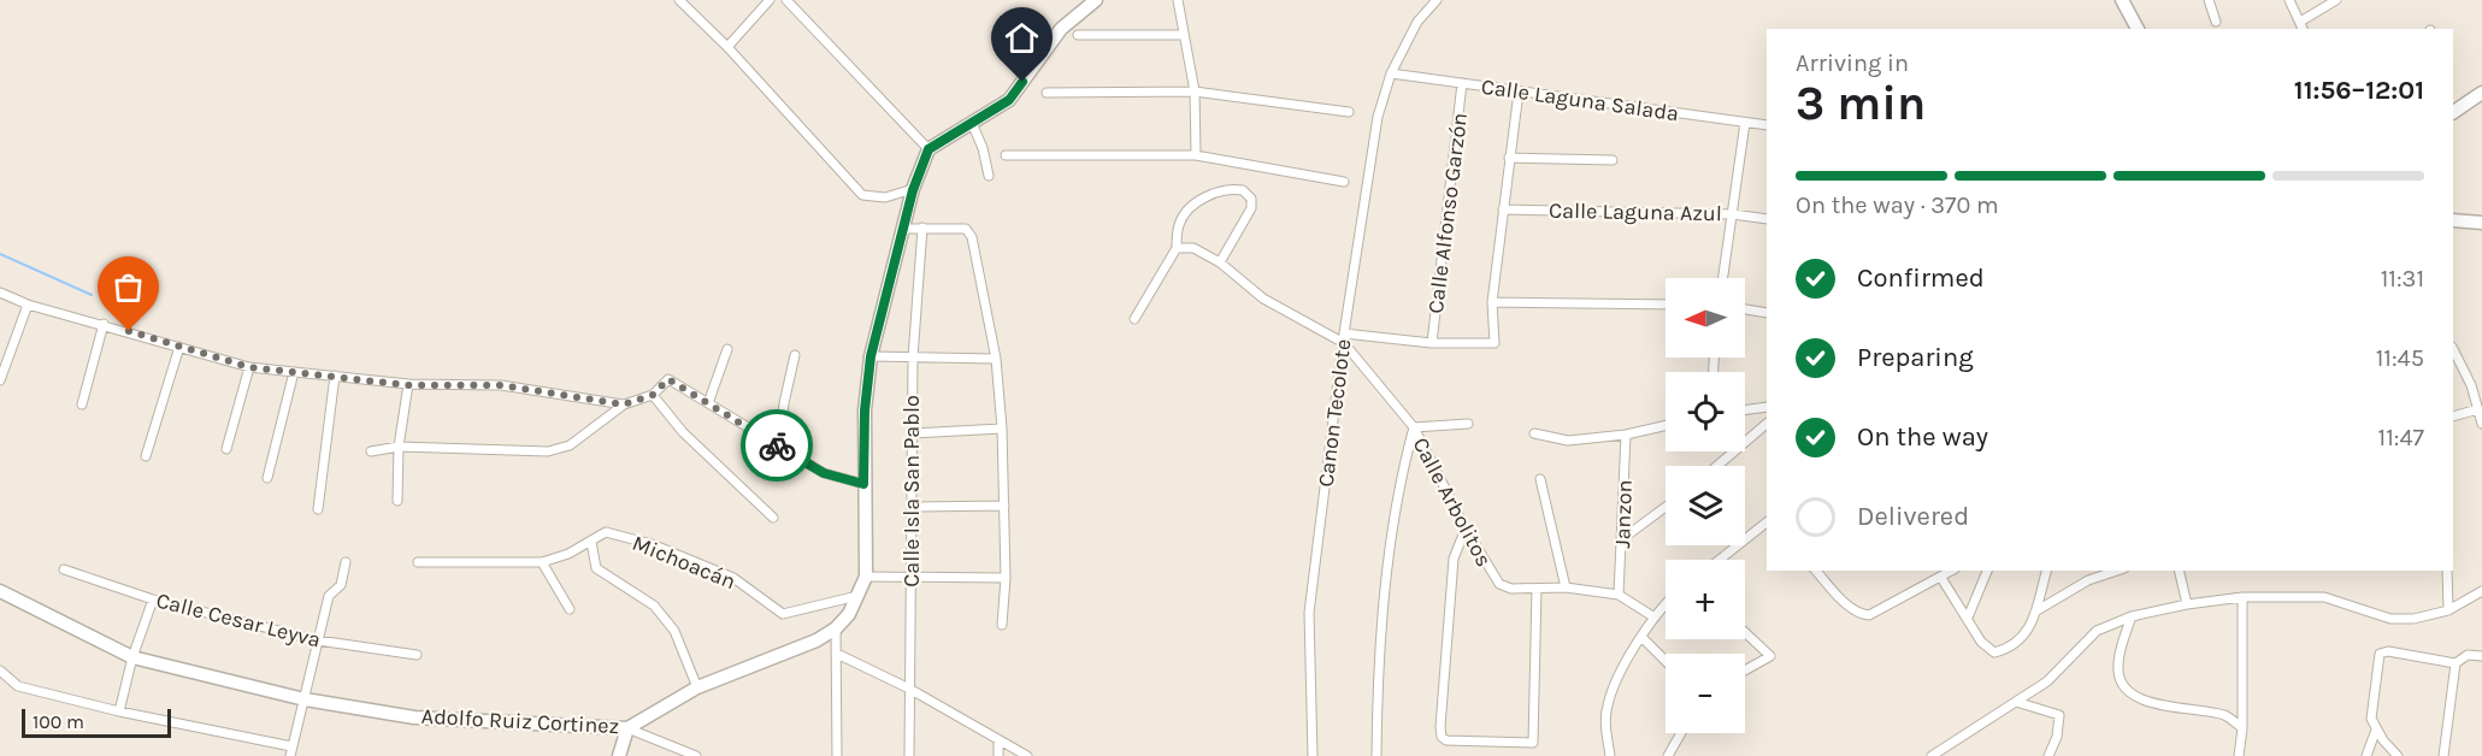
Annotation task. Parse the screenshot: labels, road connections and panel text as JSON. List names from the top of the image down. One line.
{"streets":{"main road":["Adolfo Ruiz Cortinez"],"street":["Calle Laguna Salada","Calle Laguna Azul","Calle Alfonso Garzón","Canon Tecolote","Calle Isla San Pablo","Calle Arbolitos","Janzon","Michoacán","Calle Cesar Leyva"]},"crossings":[["Calle Laguna Salada","Calle Alfonso Garzón"],["Calle Laguna Salada","Canon Tecolote"],["Canon Tecolote","Calle Arbolitos"],["Calle Arbolitos","Janzon"],["Michoacán","Adolfo Ruiz Cortinez"]],"scale_bar":"100 m","north":"left","page":{"heading":["3 min","Arriving in","11:56–12:01"],"bar":"On the way · 370 m","list":[["Confirmed","11:31"],["Preparing","11:45"],["On the way","11:47"],"Delivered"],"map_buttons":["+","−"],"scale":"100 m"}}
